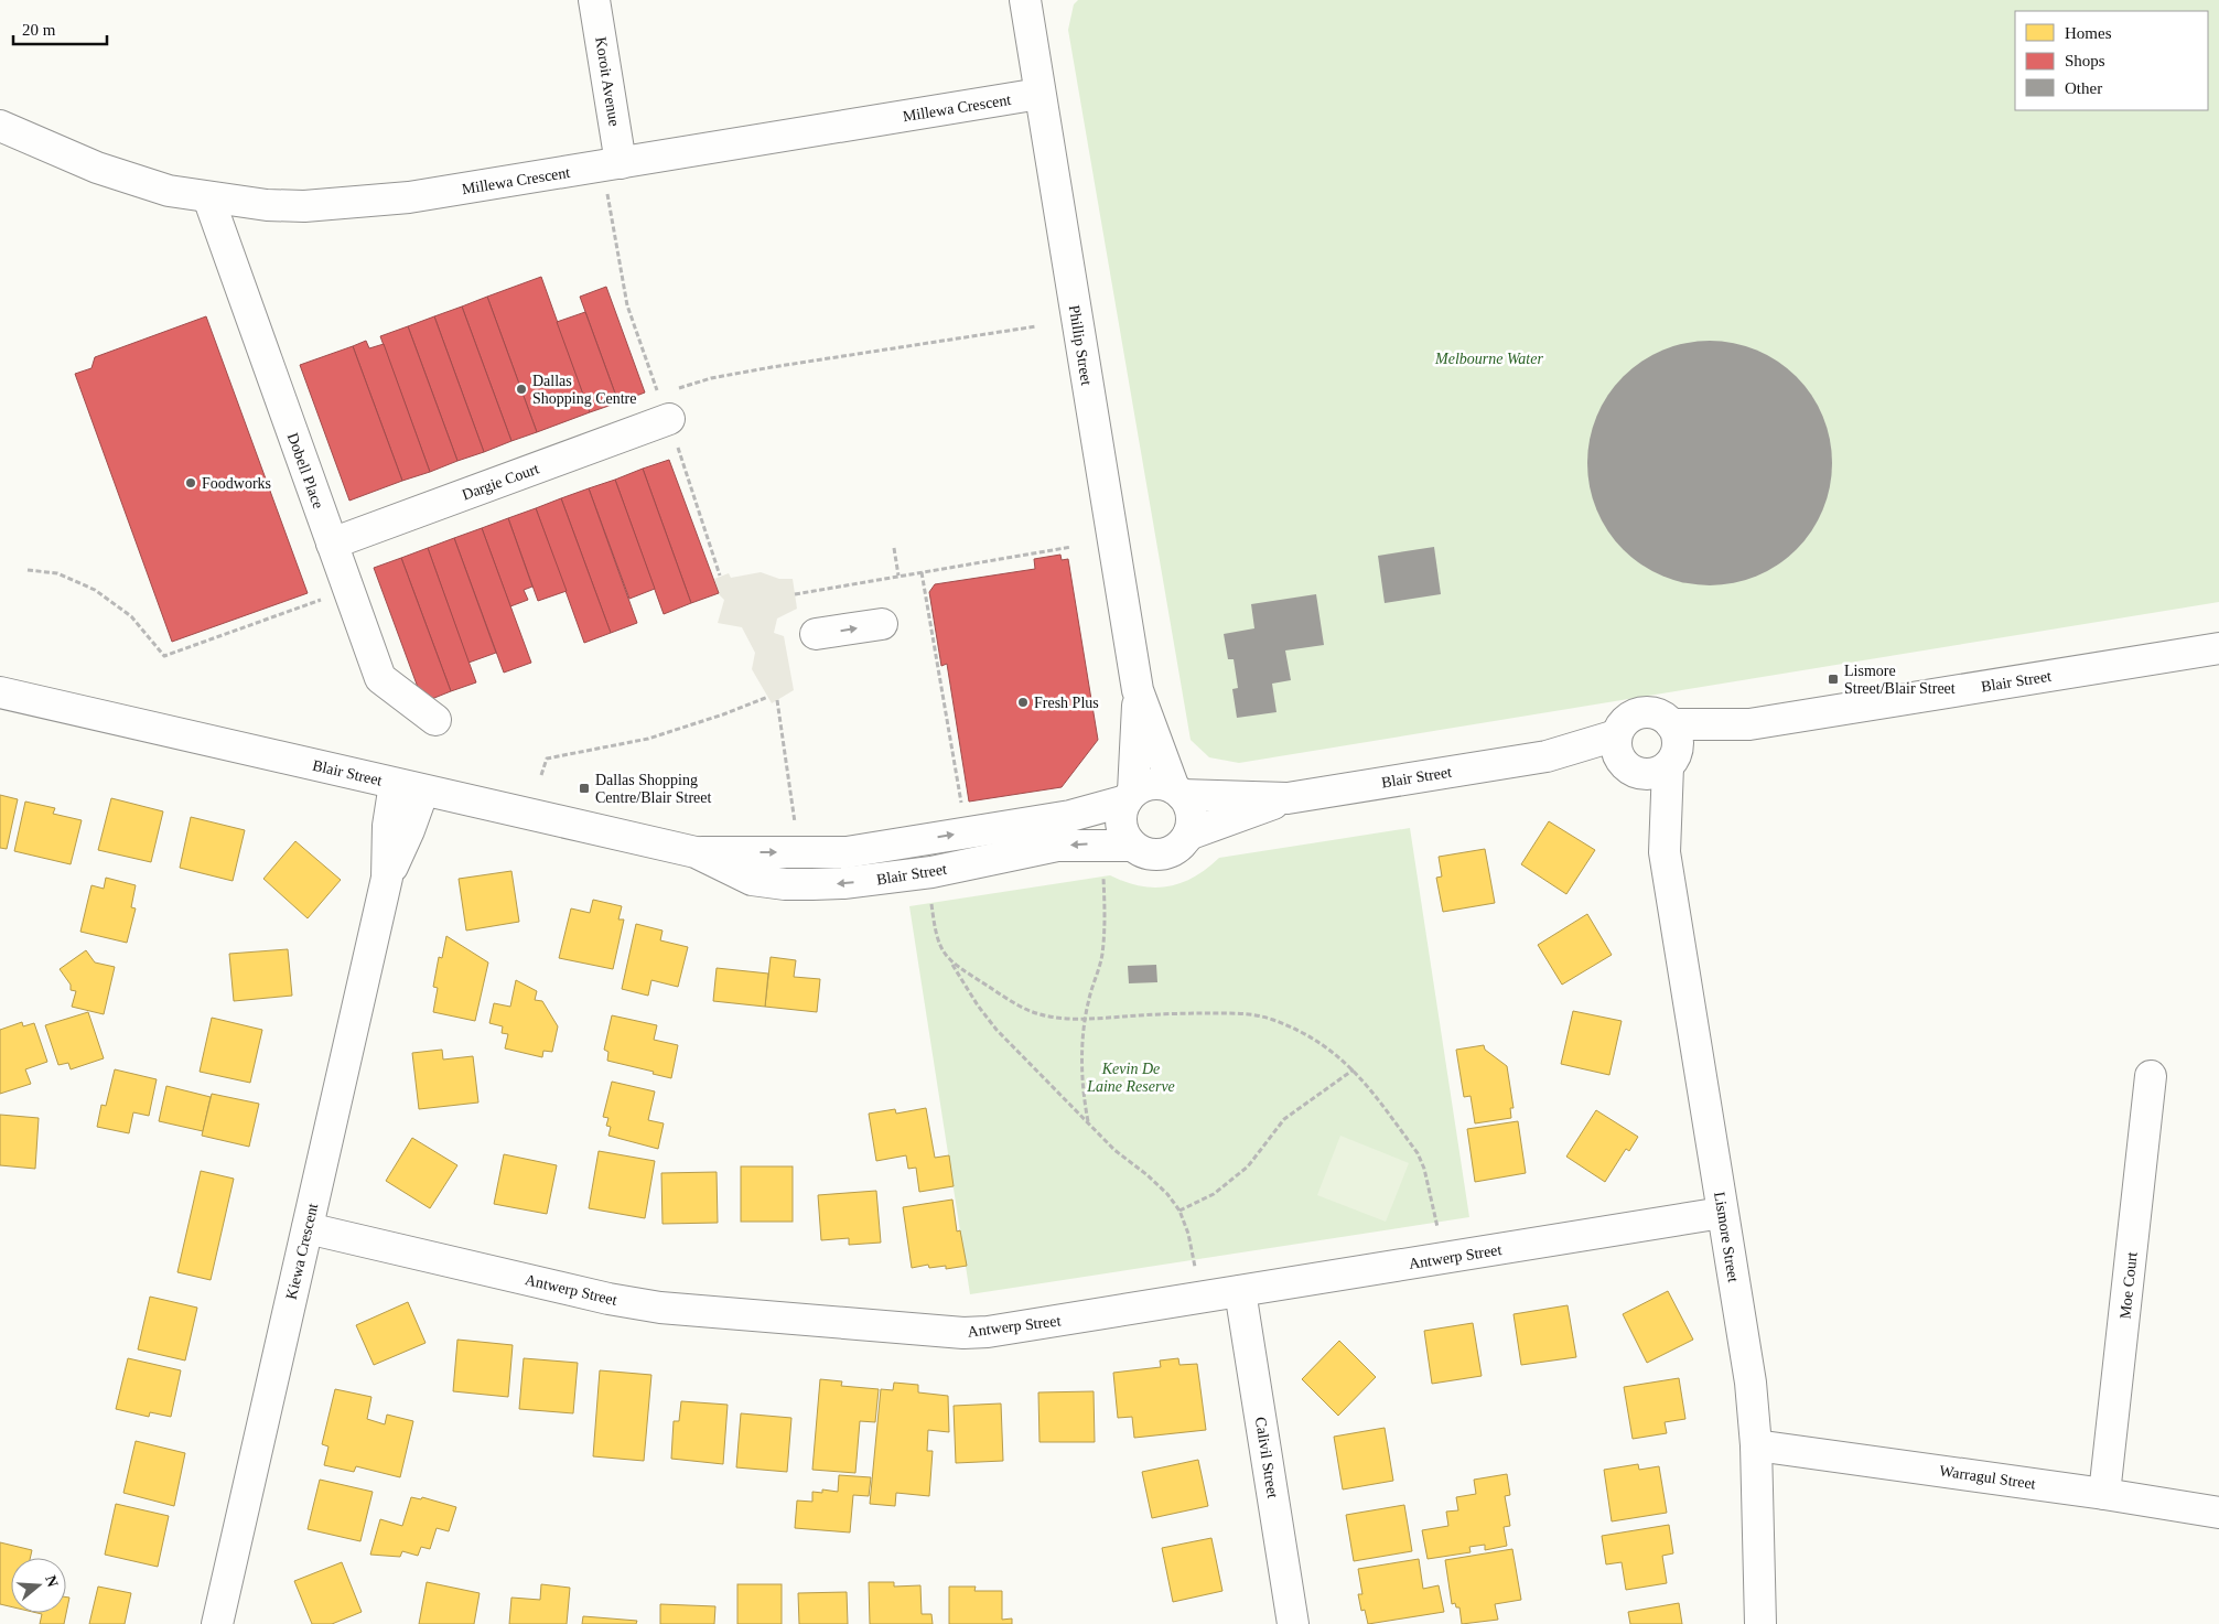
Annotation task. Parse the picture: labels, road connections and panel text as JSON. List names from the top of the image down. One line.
{"streets":{"street":["Koroit Avenue","Millewa Crescent","Phillip Street","Dobell Place","Dargie Court","Blair Street","Lismore Street","Kiewa Crescent","Antwerp Street","Moe Court","Calivil Street","Warragul Street"]},"crossings":[["Koroit Avenue","Millewa Crescent"],["Millewa Crescent","Phillip Street"],["Millewa Crescent","Dobell Place"],["Phillip Street","Blair Street"],["Dobell Place","Dargie Court"],["Blair Street","Lismore Street"],["Blair Street","Kiewa Crescent"],["Lismore Street","Antwerp Street"],["Lismore Street","Warragul Street"],["Kiewa Crescent","Antwerp Street"],["Antwerp Street","Calivil Street"],["Moe Court","Warragul Street"]],"parks":["Melbourne Water","Kevin De Laine Reserve"],"places":{"other":["Dallas Shopping Centre","Foodworks","Fresh Plus"],"transit":["Lismore Street/Blair Street","Dallas Shopping Centre/Blair Street"]},"legend":["Homes","Shops","Other"],"scale_bar":"20 m","north":"right"}
